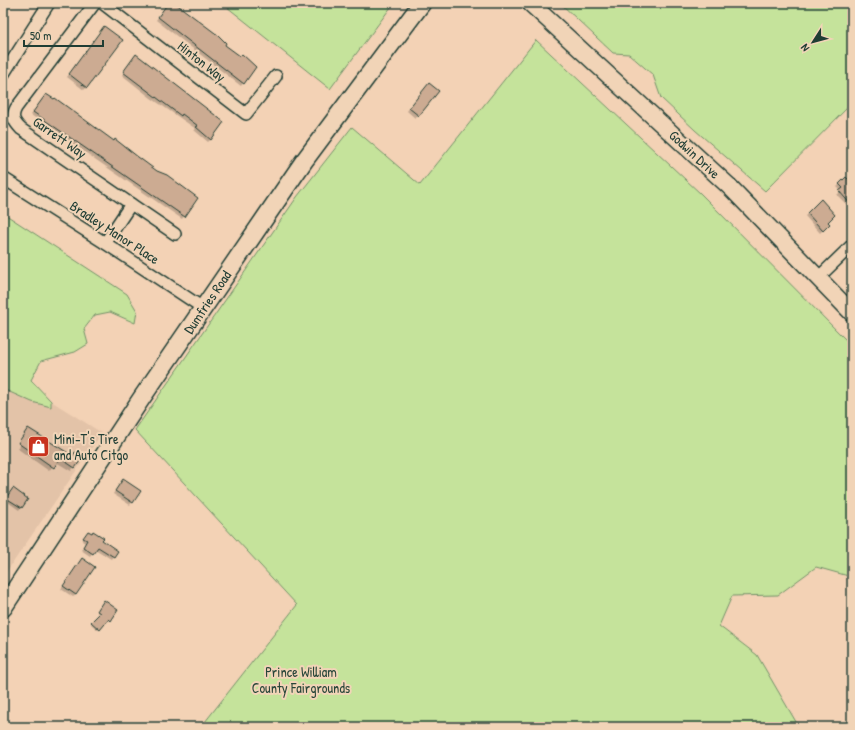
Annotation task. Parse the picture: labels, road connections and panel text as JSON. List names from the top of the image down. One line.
{"streets":{"main road":["Dumfries Road"],"street":["Hinton Way","Garrett Way","Godwin Drive","Bradley Manor Place"]},"crossings":[["Bradley Manor Place","Dumfries Road"]],"parks":["Prince William County Fairgrounds"],"places":{"shop":["Mini-T's Tire and Auto Citgo"]},"scale_bar":"50 m","north":"bottom left"}
